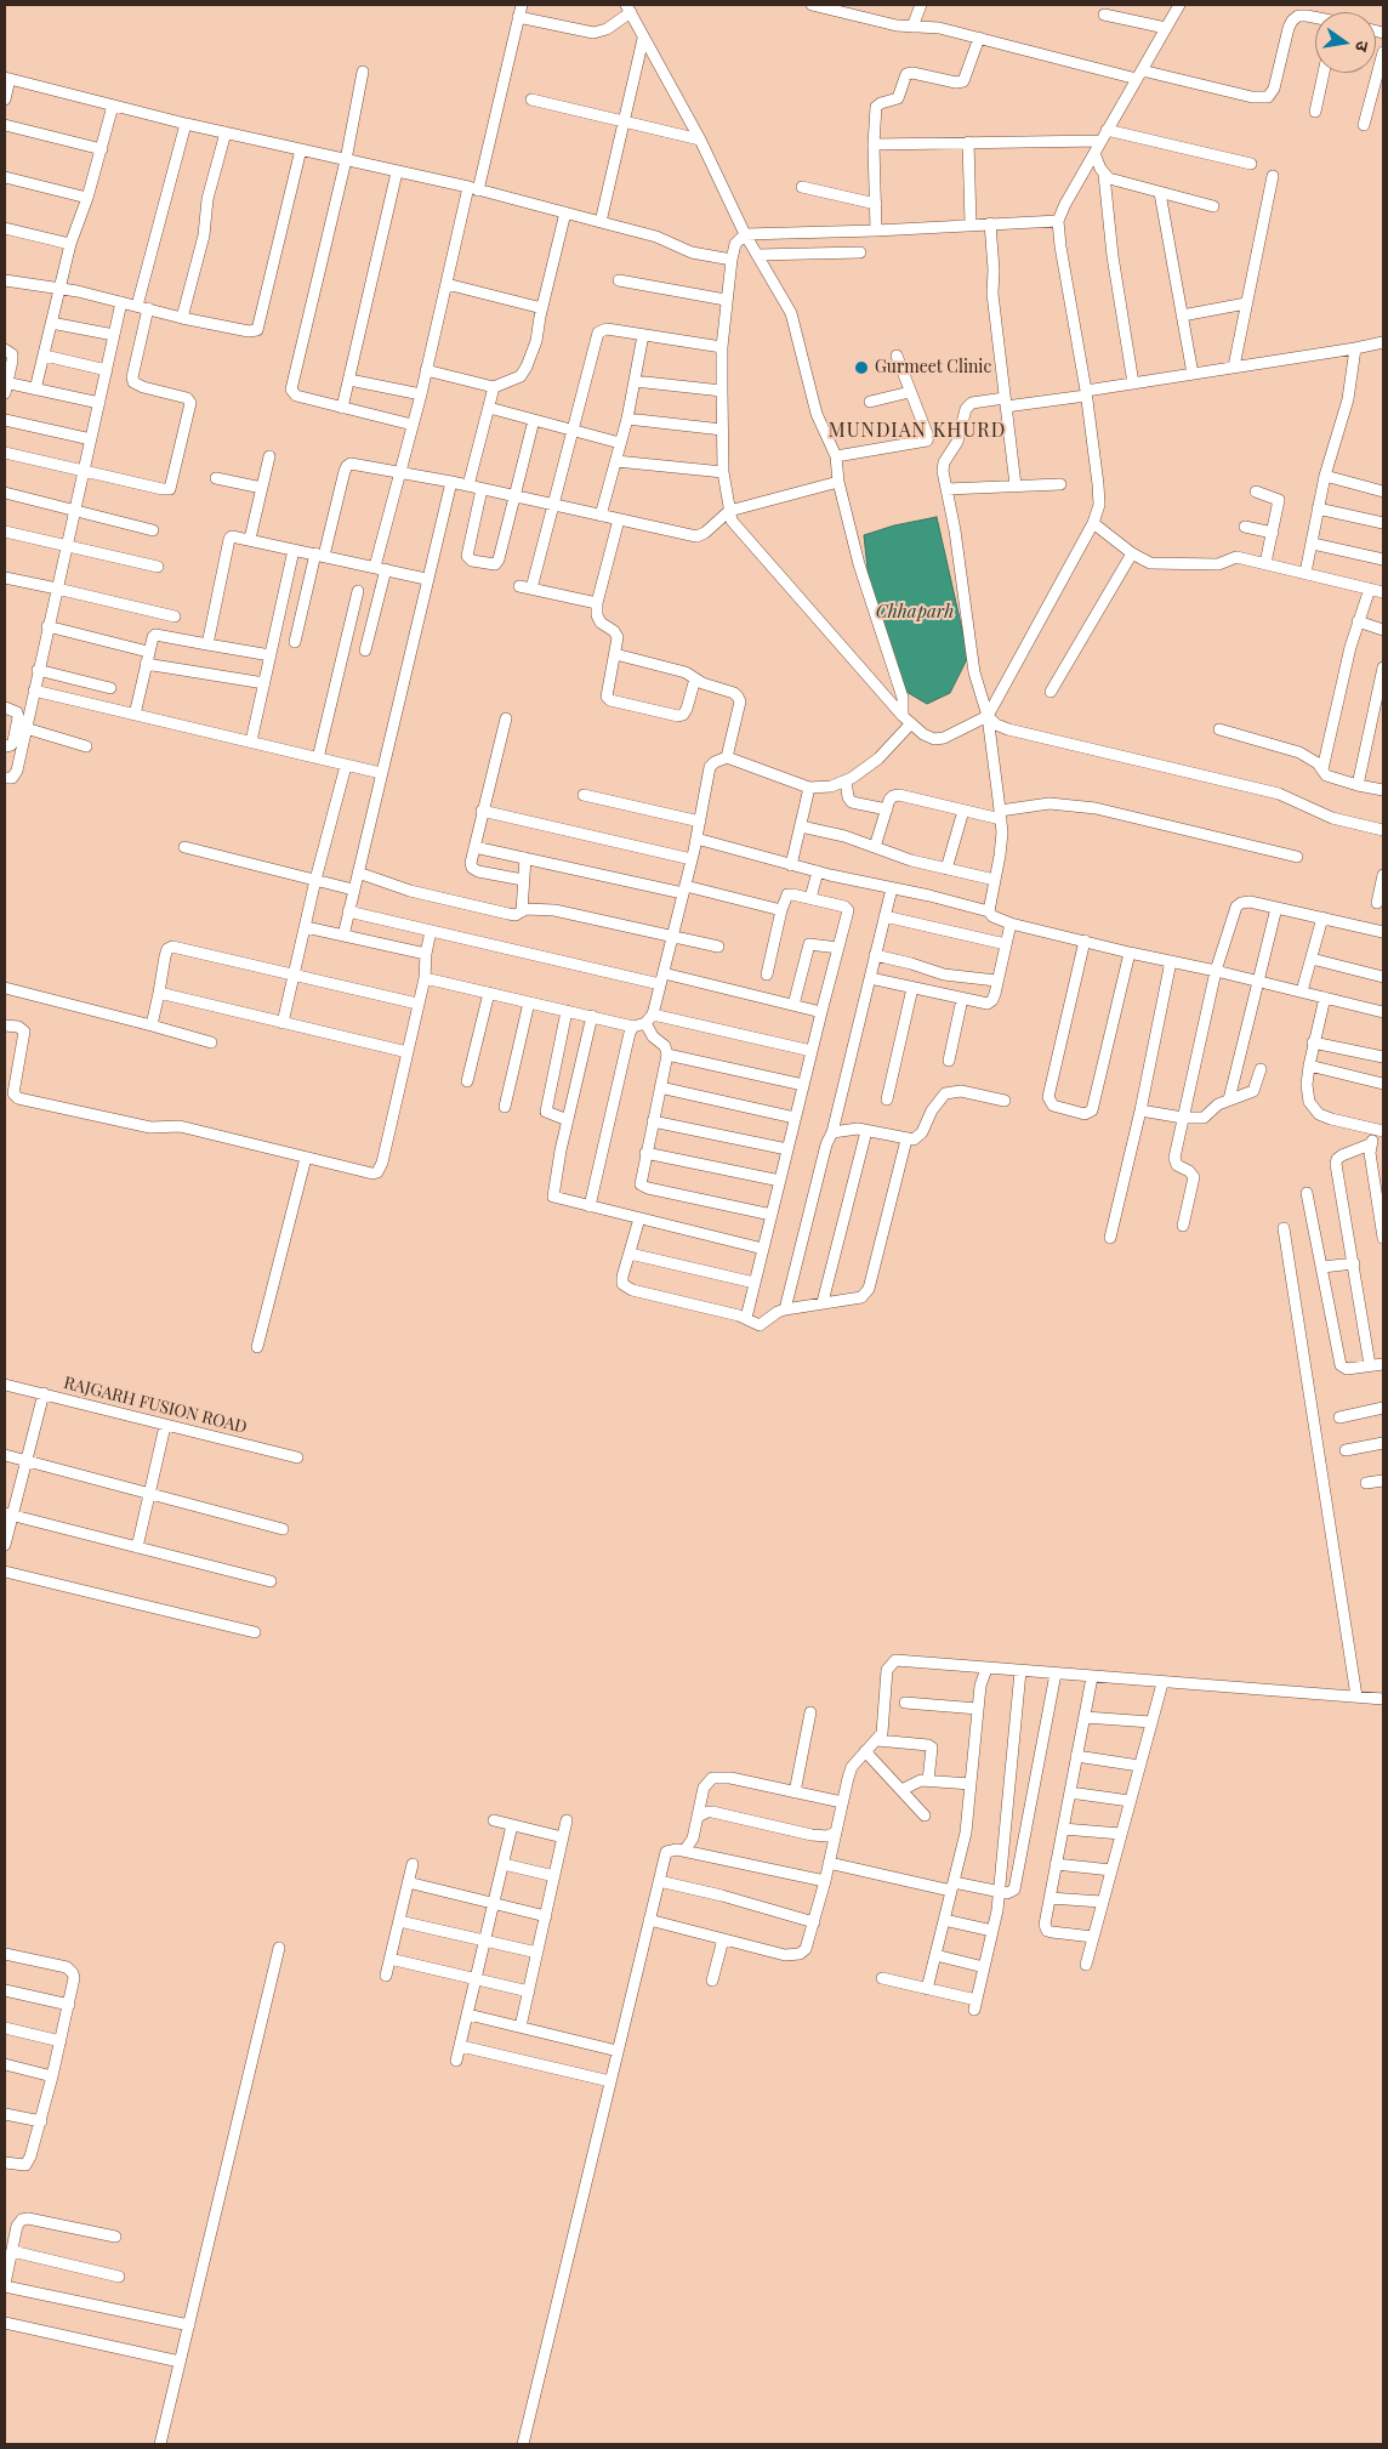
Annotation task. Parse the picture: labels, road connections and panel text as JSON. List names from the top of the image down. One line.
{"streets":{"street":["RAJGARH FUSION ROAD"]},"districts":["MUNDIAN KHURD"],"water":["Chhaparh"],"places":["Gurmeet Clinic"],"north":"right"}
